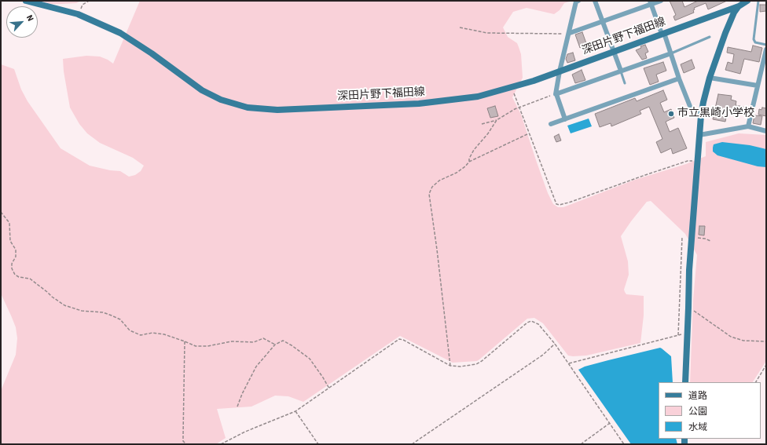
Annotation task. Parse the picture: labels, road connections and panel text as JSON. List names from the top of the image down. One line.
{"streets":{"main road":["深田片野下福田線"]},"places":["市立黒崎小学校"],"legend":["道路","公園","水域"],"north":"top right"}
